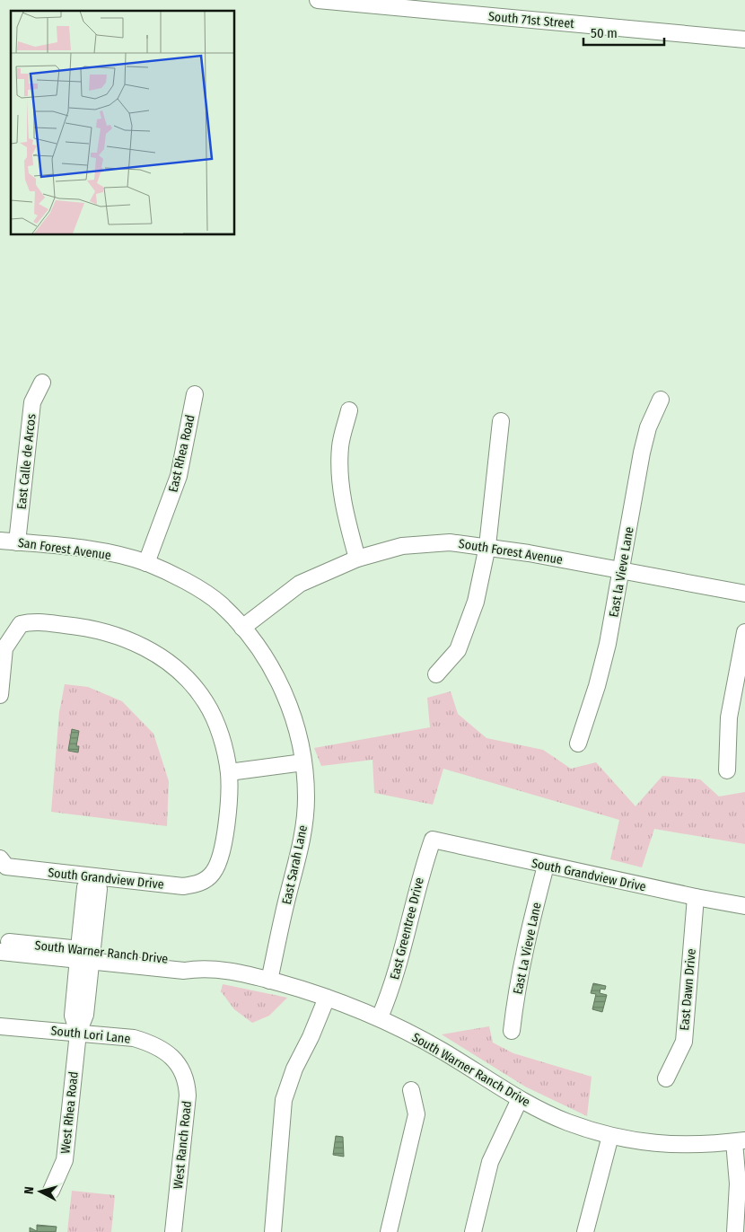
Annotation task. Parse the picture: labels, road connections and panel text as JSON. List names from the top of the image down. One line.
{"streets":{"street":["South 71st Street","East Rhea Road","East Calle de Arcos","San Forest Avenue","South Forest Avenue","East la Vieve Lane","East Sarah Lane","South Grandview Drive","East Greentree Drive","East La Vieve Lane","South Warner Ranch Drive","East Dawn Drive","South Lori Lane","West Rhea Road","West Ranch Road"]},"crossings":[["East Rhea Road","San Forest Avenue"],["East Calle de Arcos","San Forest Avenue"],["San Forest Avenue","South Forest Avenue"],["San Forest Avenue","East Sarah Lane"],["South Forest Avenue","East la Vieve Lane"],["South Forest Avenue","East Sarah Lane"],["East Sarah Lane","South Warner Ranch Drive"],["South Grandview Drive","East Greentree Drive"],["South Grandview Drive","East La Vieve Lane"],["South Grandview Drive","East Dawn Drive"],["East Greentree Drive","South Warner Ranch Drive"],["South Warner Ranch Drive","West Rhea Road"],["South Lori Lane","West Rhea Road"],["South Lori Lane","West Ranch Road"]],"scale_bar":"50 m","north":"left"}
